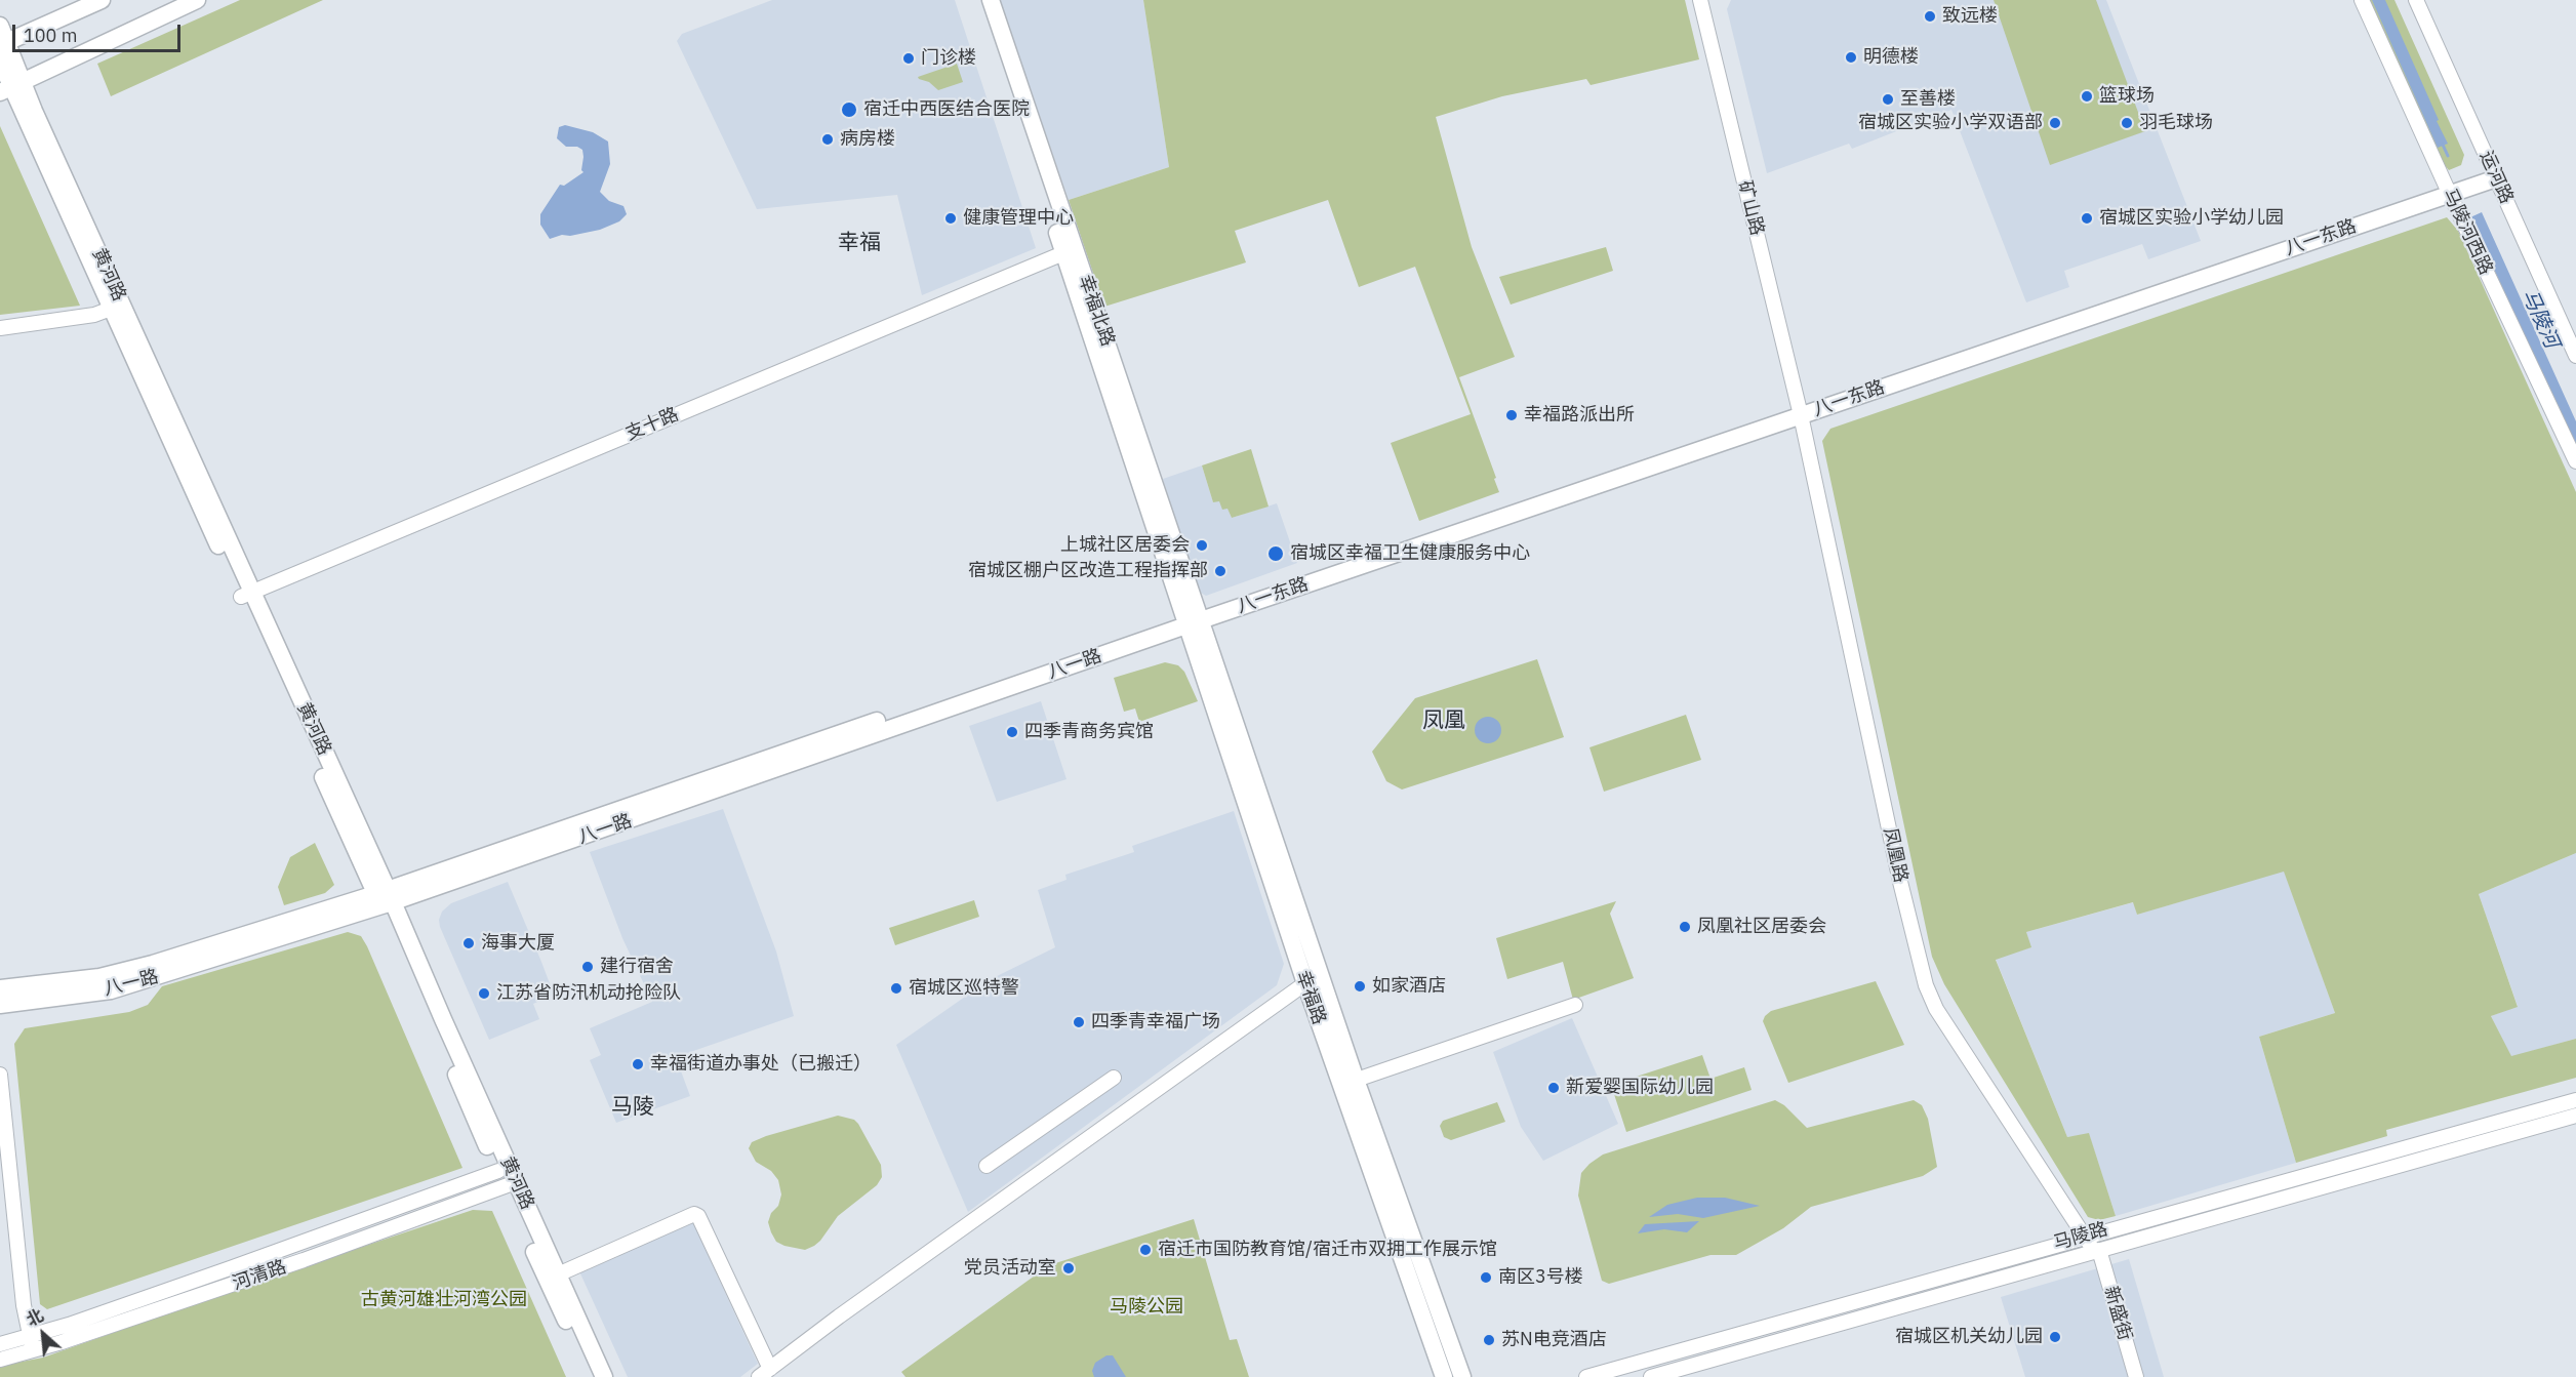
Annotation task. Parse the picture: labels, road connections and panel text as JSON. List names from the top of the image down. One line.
{"streets":{"main road":["八一东路","黄河路","幸福北路","八一路","幸福路"],"street":["运河路","矿山路","马陵河西路","支十路","凤凰路","马陵路","河清路","新盛街"]},"crossings":[["运河路","八一东路"],["矿山路","八一东路"],["矿山路","凤凰路"],["马陵河西路","八一东路"],["八一东路","幸福北路"],["八一东路","八一路"],["八一东路","凤凰路"],["八一东路","幸福路"],["黄河路","支十路"],["黄河路","八一路"],["黄河路","河清路"],["幸福北路","支十路"],["幸福北路","八一路"],["幸福北路","幸福路"],["八一路","幸福路"],["凤凰路","马陵路"],["凤凰路","新盛街"],["马陵路","新盛街"]],"districts":["幸福","凤凰","马陵"],"water":["马陵河"],"parks":["古黄河雄壮河湾公园","马陵公园"],"places":["致远楼","明德楼","门诊楼","篮球场","至善楼","宿迁中西医结合医院","宿城区实验小学双语部","羽毛球场","病房楼","健康管理中心","宿城区实验小学幼儿园","幸福路派出所","上城社区居委会","宿城区幸福卫生健康服务中心","宿城区棚户区改造工程指挥部","四季青商务宾馆","凤凰社区居委会","海事大厦","建行宿舍","如家酒店","宿城区巡特警","江苏省防汛机动抢险队","四季青幸福广场","幸福街道办事处（已搬迁）","新爱婴国际幼儿园","宿迁市国防教育馆/宿迁市双拥工作展示馆","党员活动室","南区3号楼","宿城区机关幼儿园","苏N电竞酒店"],"scale_bar":"100 m","north":"top left"}
